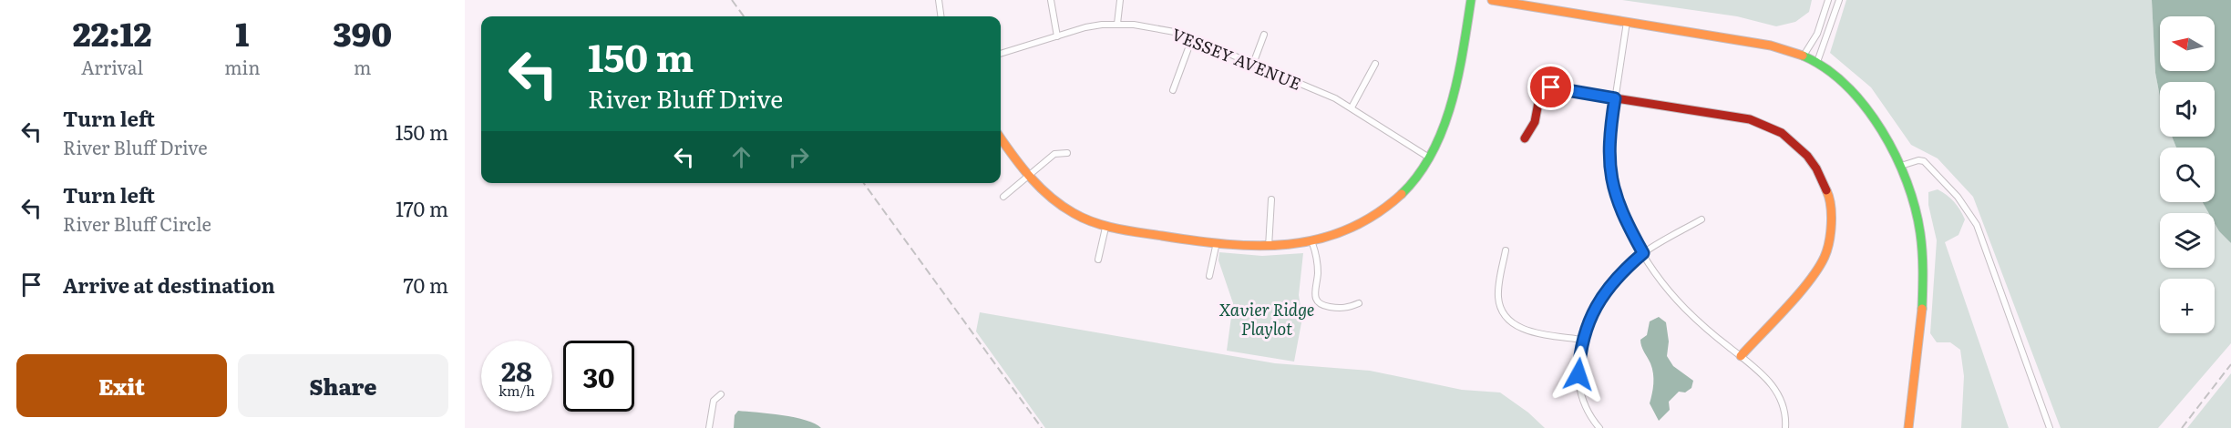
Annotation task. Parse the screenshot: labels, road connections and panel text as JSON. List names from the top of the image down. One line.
{"streets":{"street":["VESSEY AVENUE"]},"parks":["Xavier Ridge Playlot"],"north":"left","page":{"eta":["22:12","Arrival","1","min","390","m"],"map_buttons":"+","turn":["150 m","River Bluff Drive"],"list":[{"name":"Turn left","note":"River Bluff Drive","value":"150 m"},{"name":"Turn left","note":"River Bluff Circle","value":"170 m"},{"name":"Arrive at destination","value":"70 m"}],"speed":"28 km/h","limit":"30","buttons":["Exit","Share"]}}
